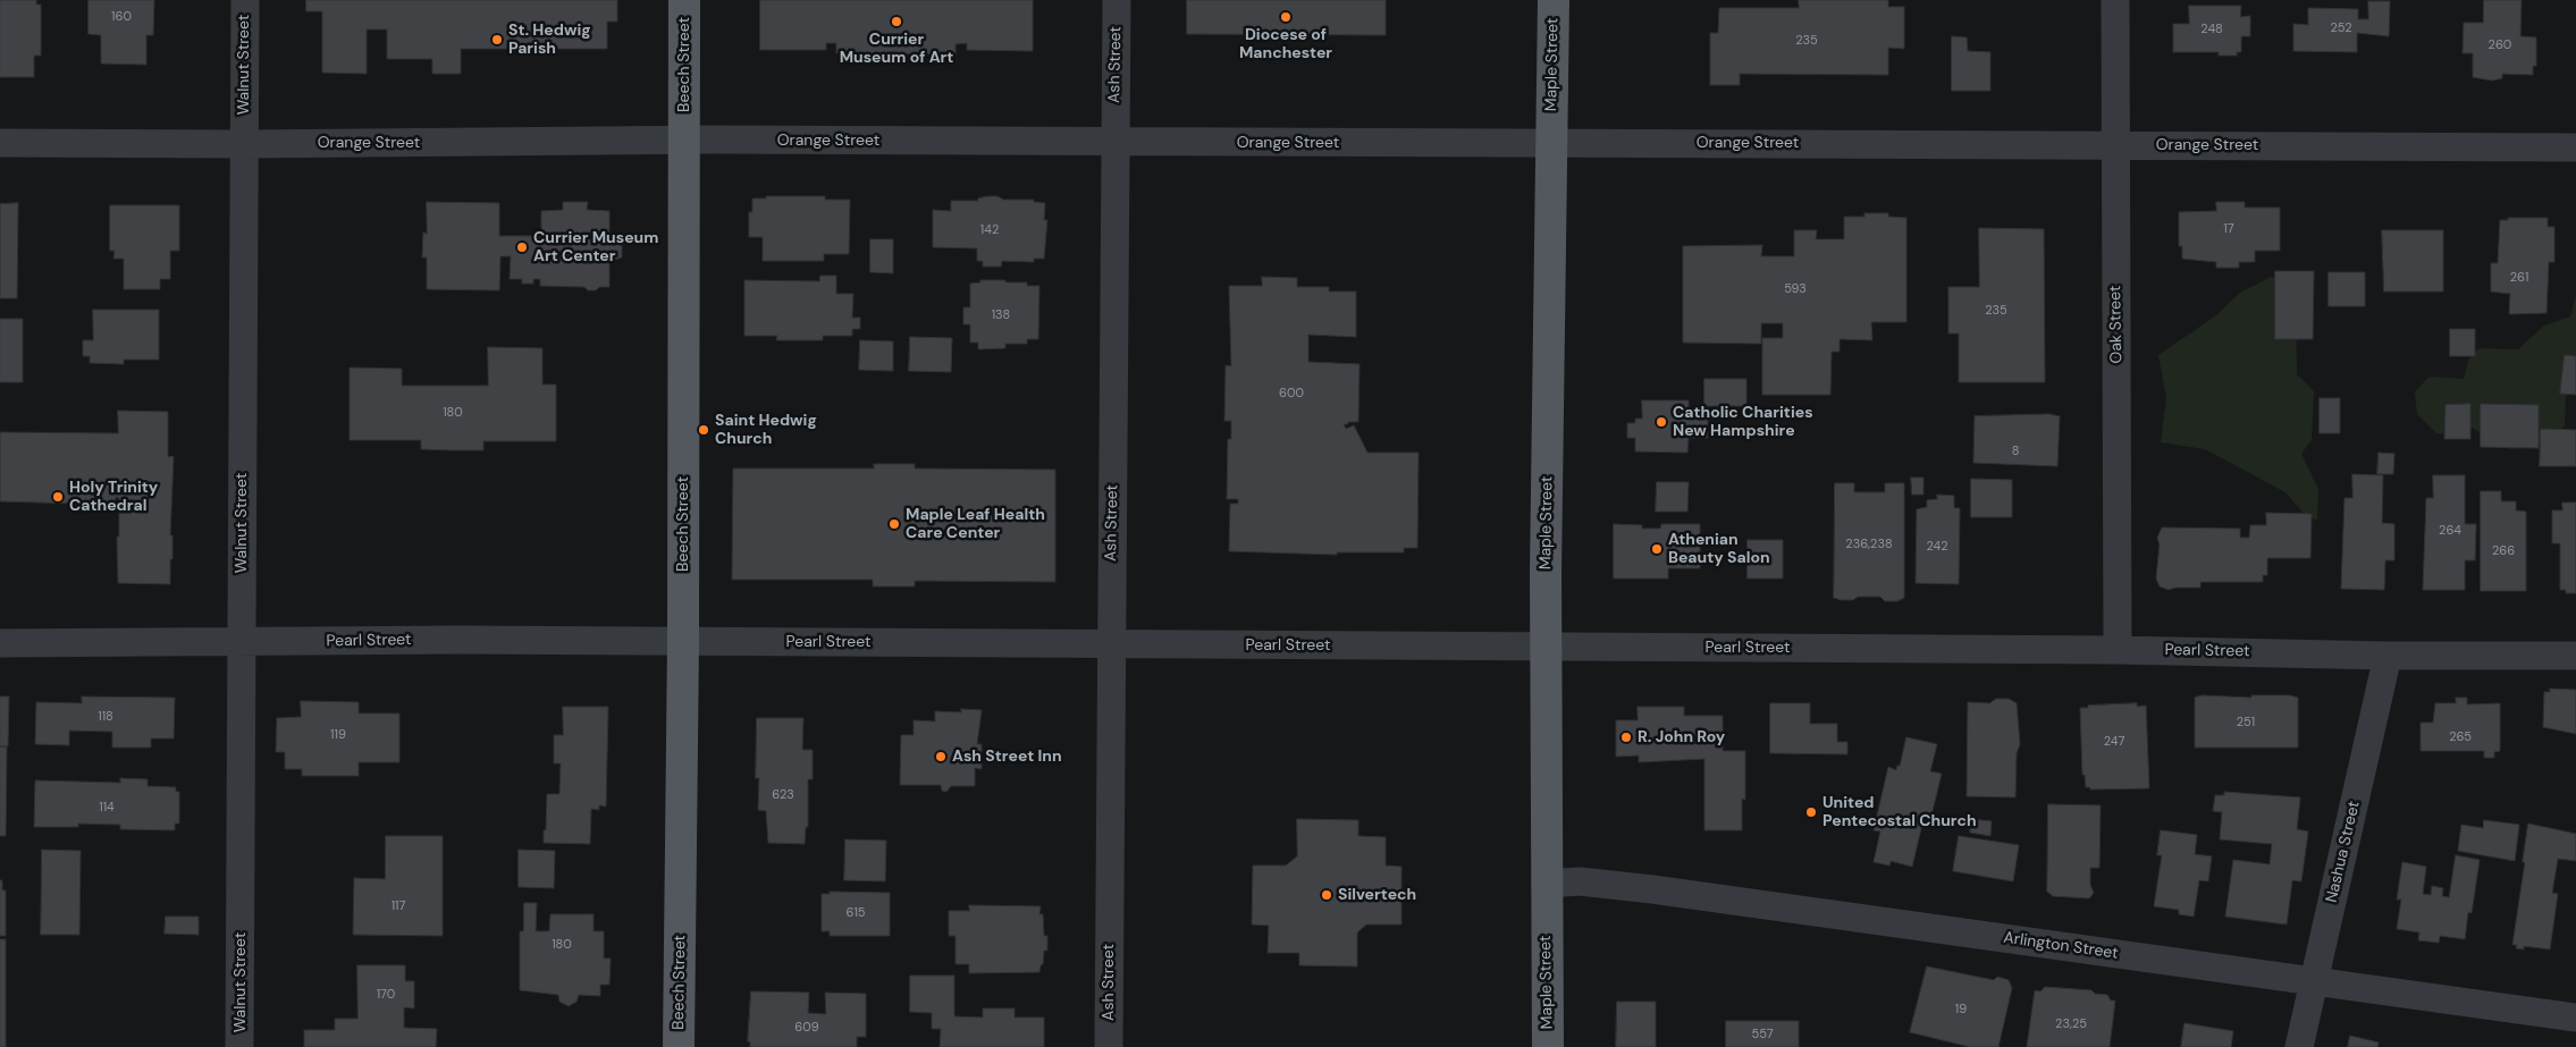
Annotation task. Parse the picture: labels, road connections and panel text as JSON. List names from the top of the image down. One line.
{"streets":{"main road":["Beech Street","Maple Street"],"street":["Walnut Street","Ash Street","Orange Street","Oak Street","Pearl Street","Nashua Street","Arlington Street"]},"crossings":[["Walnut Street","Orange Street"],["Walnut Street","Pearl Street"],["Beech Street","Orange Street"],["Beech Street","Pearl Street"],["Ash Street","Orange Street"],["Ash Street","Pearl Street"],["Maple Street","Orange Street"],["Maple Street","Pearl Street"],["Maple Street","Arlington Street"],["Orange Street","Oak Street"],["Oak Street","Pearl Street"],["Pearl Street","Nashua Street"],["Nashua Street","Arlington Street"]],"places":["Diocese of Manchester","Currier Museum of Art","St. Hedwig Parish","Currier Museum Art Center","Catholic Charities New Hampshire","Saint Hedwig Church","Holy Trinity Cathedral","Maple Leaf Health Care Center","Athenian Beauty Salon","R. John Roy","Ash Street Inn","United Pentecostal Church","Silvertech"],"house_numbers":["160","252","248","235","260","17","142","261","593","235","138","600","180","8","264","236,238","242","266","118","251","119","265","247","623","114","117","615","180","170","19","23,25","609","557"]}
